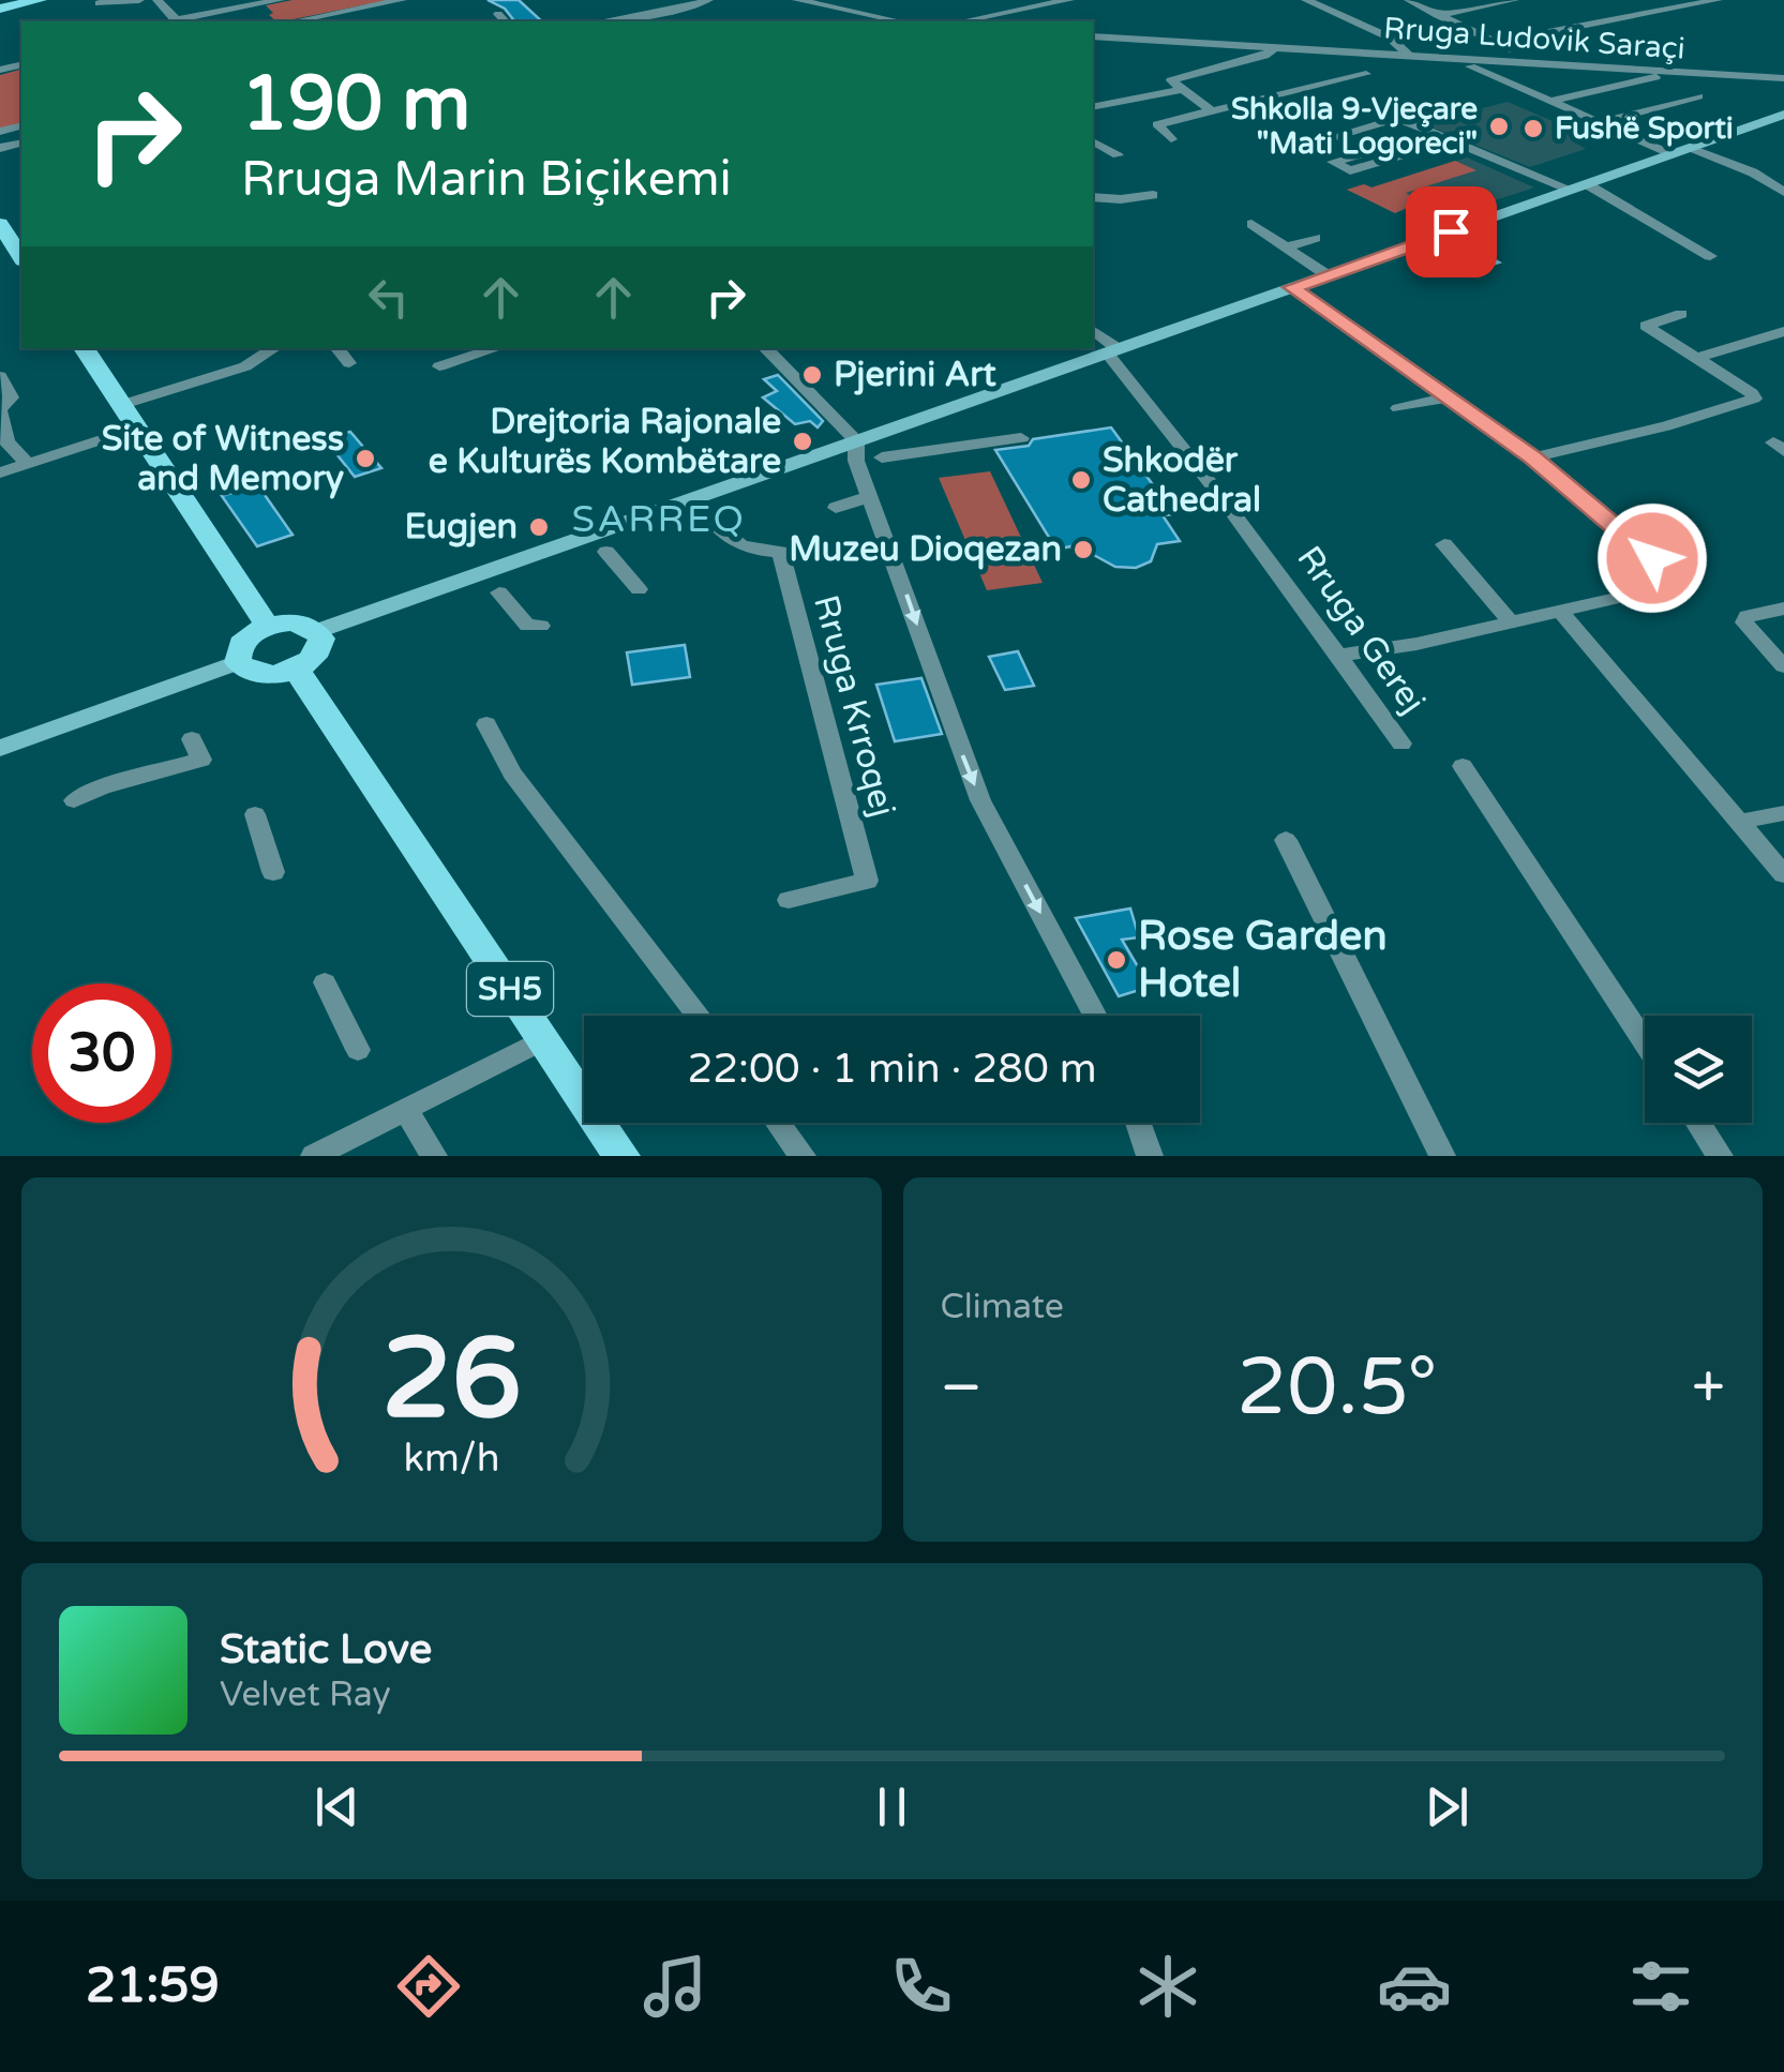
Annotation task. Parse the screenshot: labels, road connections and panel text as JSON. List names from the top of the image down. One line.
{"streets":{"main road":["SH5"],"street":["Rruga Ludovik Saraçi","Rruga Gerej","Rruga Krroqej"]},"districts":["SARREQ"],"places":["Shkolla 9-Vjeçare \"Mati Logoreci\"","Fushë Sporti","Pjerini Art","Drejtoria Rajonale e Kulturës Kombëtare","Site of Witness and Memory","Shkodër Cathedral","Eugjen","Muzeu Dioqezan","Rose Garden Hotel"],"page":{"turn":["190 m","Rruga Marin Biçikemi"],"limit":"30","trip":"22:00 · 1 min · 280 m","tile":"Climate","heat":["−","20.5°","+"],"song":["Static Love","Velvet Ray"],"tabs":"21:59","gauge":["26","km/h"]}}
